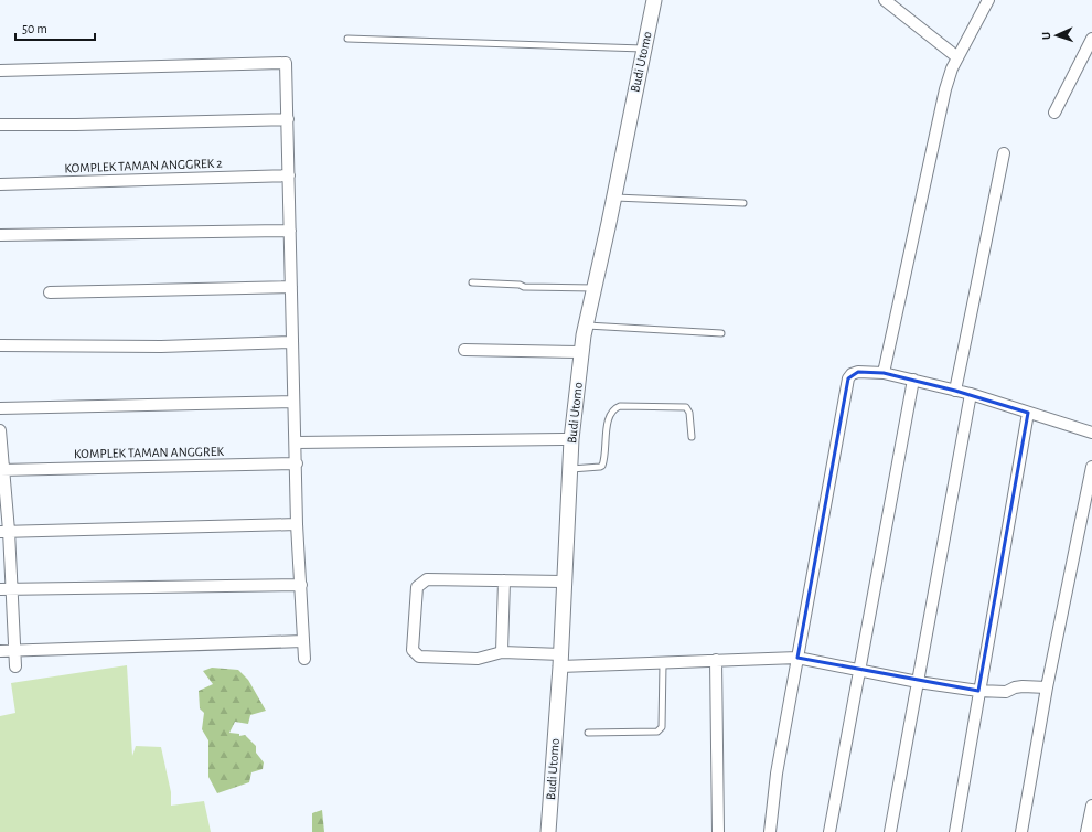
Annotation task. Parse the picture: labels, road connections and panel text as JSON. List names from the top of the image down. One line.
{"streets":{"street":["Budi Utomo","KOMPLEK TAMAN ANGGREK 2","KOMPLEK TAMAN ANGGREK"]},"scale_bar":"50 m","north":"left"}
